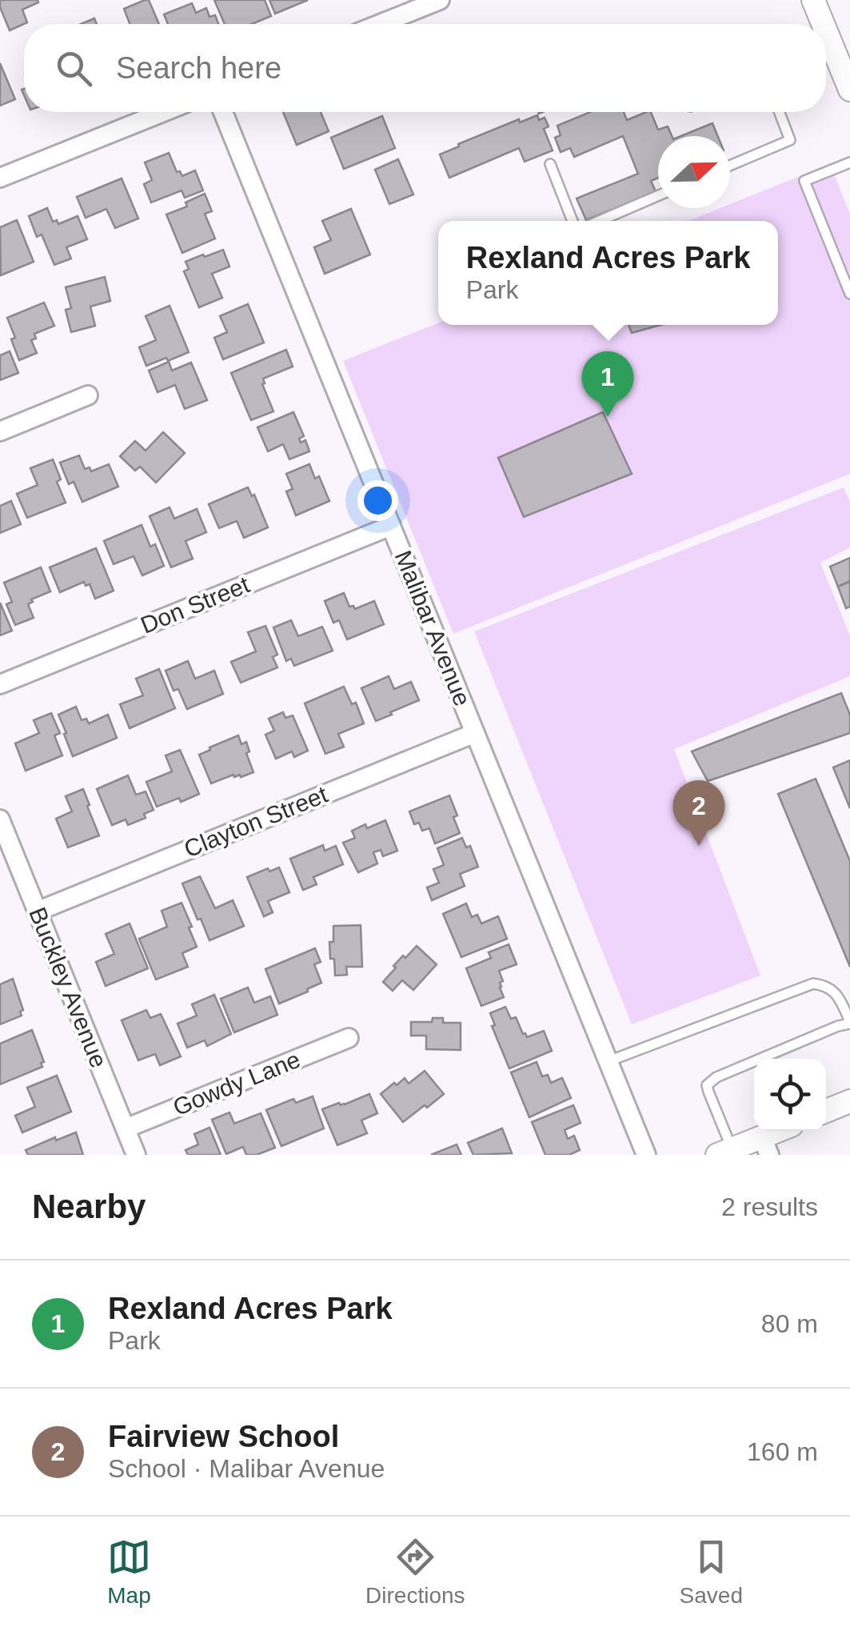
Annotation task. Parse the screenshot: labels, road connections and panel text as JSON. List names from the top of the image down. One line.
{"streets":{"street":["Don Street","Malibar Avenue","Clayton Street","Buckley Avenue","Gowdy Lane"]},"crossings":[["Don Street","Malibar Avenue"],["Malibar Avenue","Clayton Street"],["Clayton Street","Buckley Avenue"],["Buckley Avenue","Gowdy Lane"]],"north":"right","page":{"search":"Search here","popup":["Rexland Acres Park","Park"],"pins":["1","2"],"heading":["Nearby","2 results"],"list":[{"mark":"1","name":"Rexland Acres Park","note":"Park","value":"80 m"},{"mark":"2","name":"Fairview School","note":"School · Malibar Avenue","value":"160 m"}],"nav":["Map","Directions","Saved"]}}
